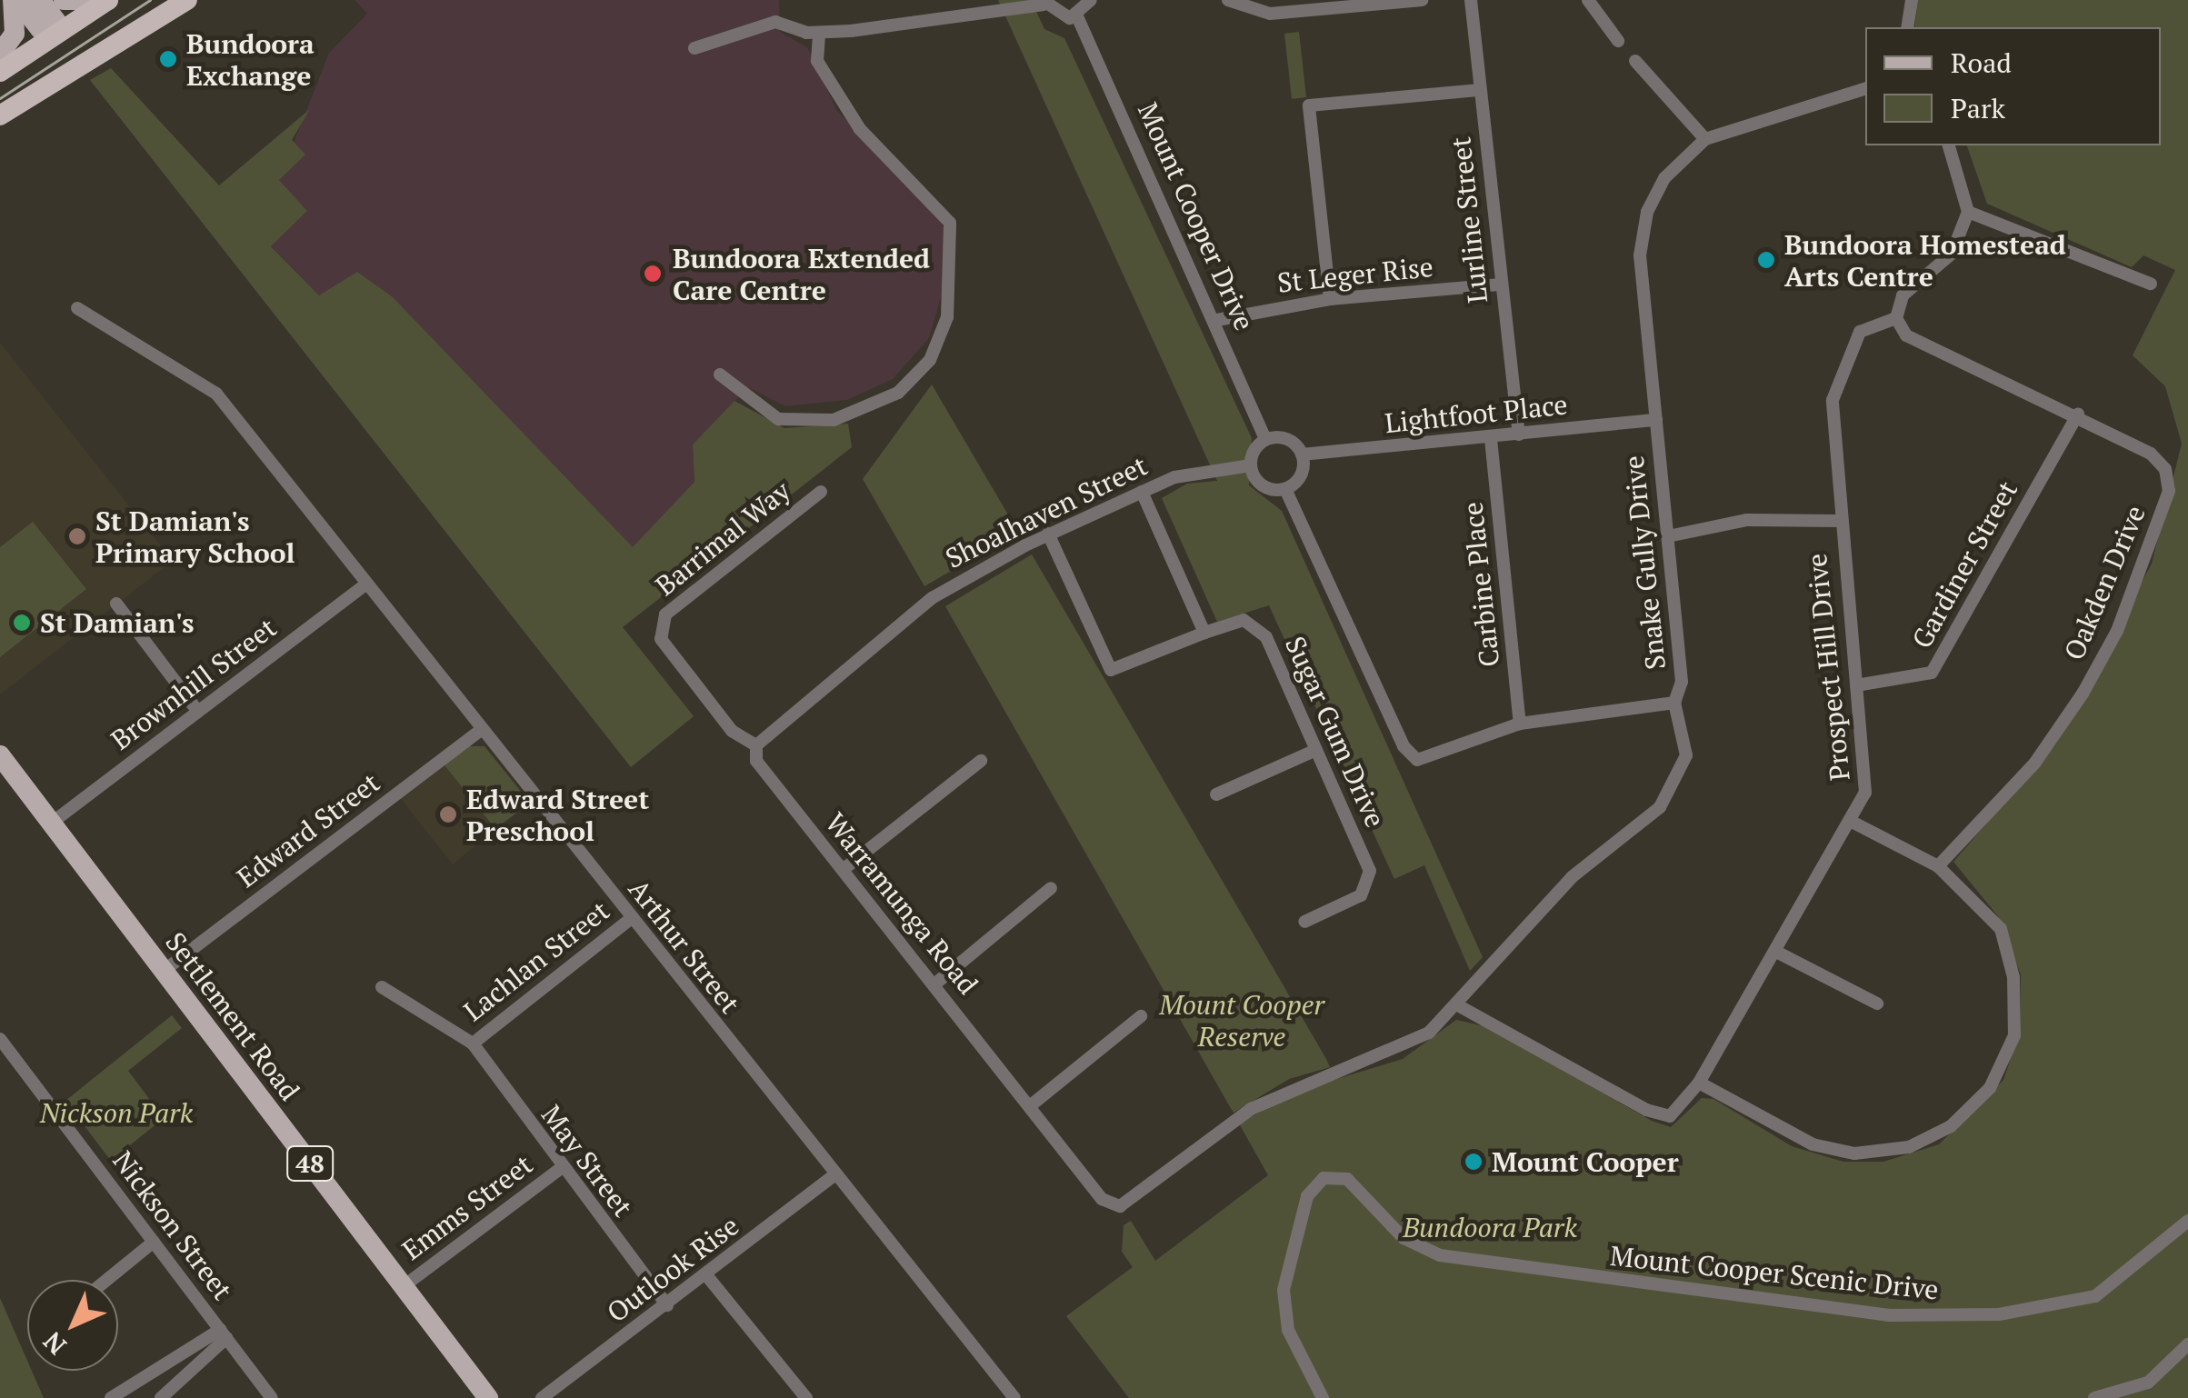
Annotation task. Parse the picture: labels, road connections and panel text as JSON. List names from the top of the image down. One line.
{"streets":{"main road":["Settlement Road","48"],"street":["Mount Cooper Drive","Lurline Street","St Leger Rise","Lightfoot Place","Shoalhaven Street","Barrimal Way","Snake Gully Drive","Gardiner Street","Oakden Drive","Carbine Place","Prospect Hill Drive","Brownhill Street","Sugar Gum Drive","Edward Street","Warramunga Road","Arthur Street","Lachlan Street","May Street","Emms Street","Nickson Street","Outlook Rise","Mount Cooper Scenic Drive"]},"crossings":[["Mount Cooper Drive","St Leger Rise"],["Mount Cooper Drive","Lightfoot Place"],["Mount Cooper Drive","Shoalhaven Street"],["Lurline Street","St Leger Rise"],["Lurline Street","Lightfoot Place"],["Lightfoot Place","Shoalhaven Street"],["Lightfoot Place","Snake Gully Drive"],["Lightfoot Place","Carbine Place"],["Shoalhaven Street","Sugar Gum Drive"],["Shoalhaven Street","Warramunga Road"],["Barrimal Way","Warramunga Road"],["Snake Gully Drive","Prospect Hill Drive"],["Snake Gully Drive","Warramunga Road"],["Gardiner Street","Oakden Drive"],["Gardiner Street","Prospect Hill Drive"],["Oakden Drive","Prospect Hill Drive"],["Brownhill Street","Arthur Street"],["Brownhill Street","Settlement Road"],["Edward Street","Arthur Street"],["Edward Street","Settlement Road"],["Arthur Street","Lachlan Street"],["Arthur Street","Outlook Rise"],["Lachlan Street","May Street"],["Settlement Road","Emms Street"],["May Street","Emms Street"],["May Street","Outlook Rise"]],"parks":["Mount Cooper Reserve","Nickson Park","Bundoora Park"],"places":["Bundoora Exchange","Bundoora Homestead Arts Centre","Bundoora Extended Care Centre","St Damian's Primary School","St Damian's","Edward Street Preschool","Mount Cooper"],"legend":["Road","Park"],"north":"bottom left"}
